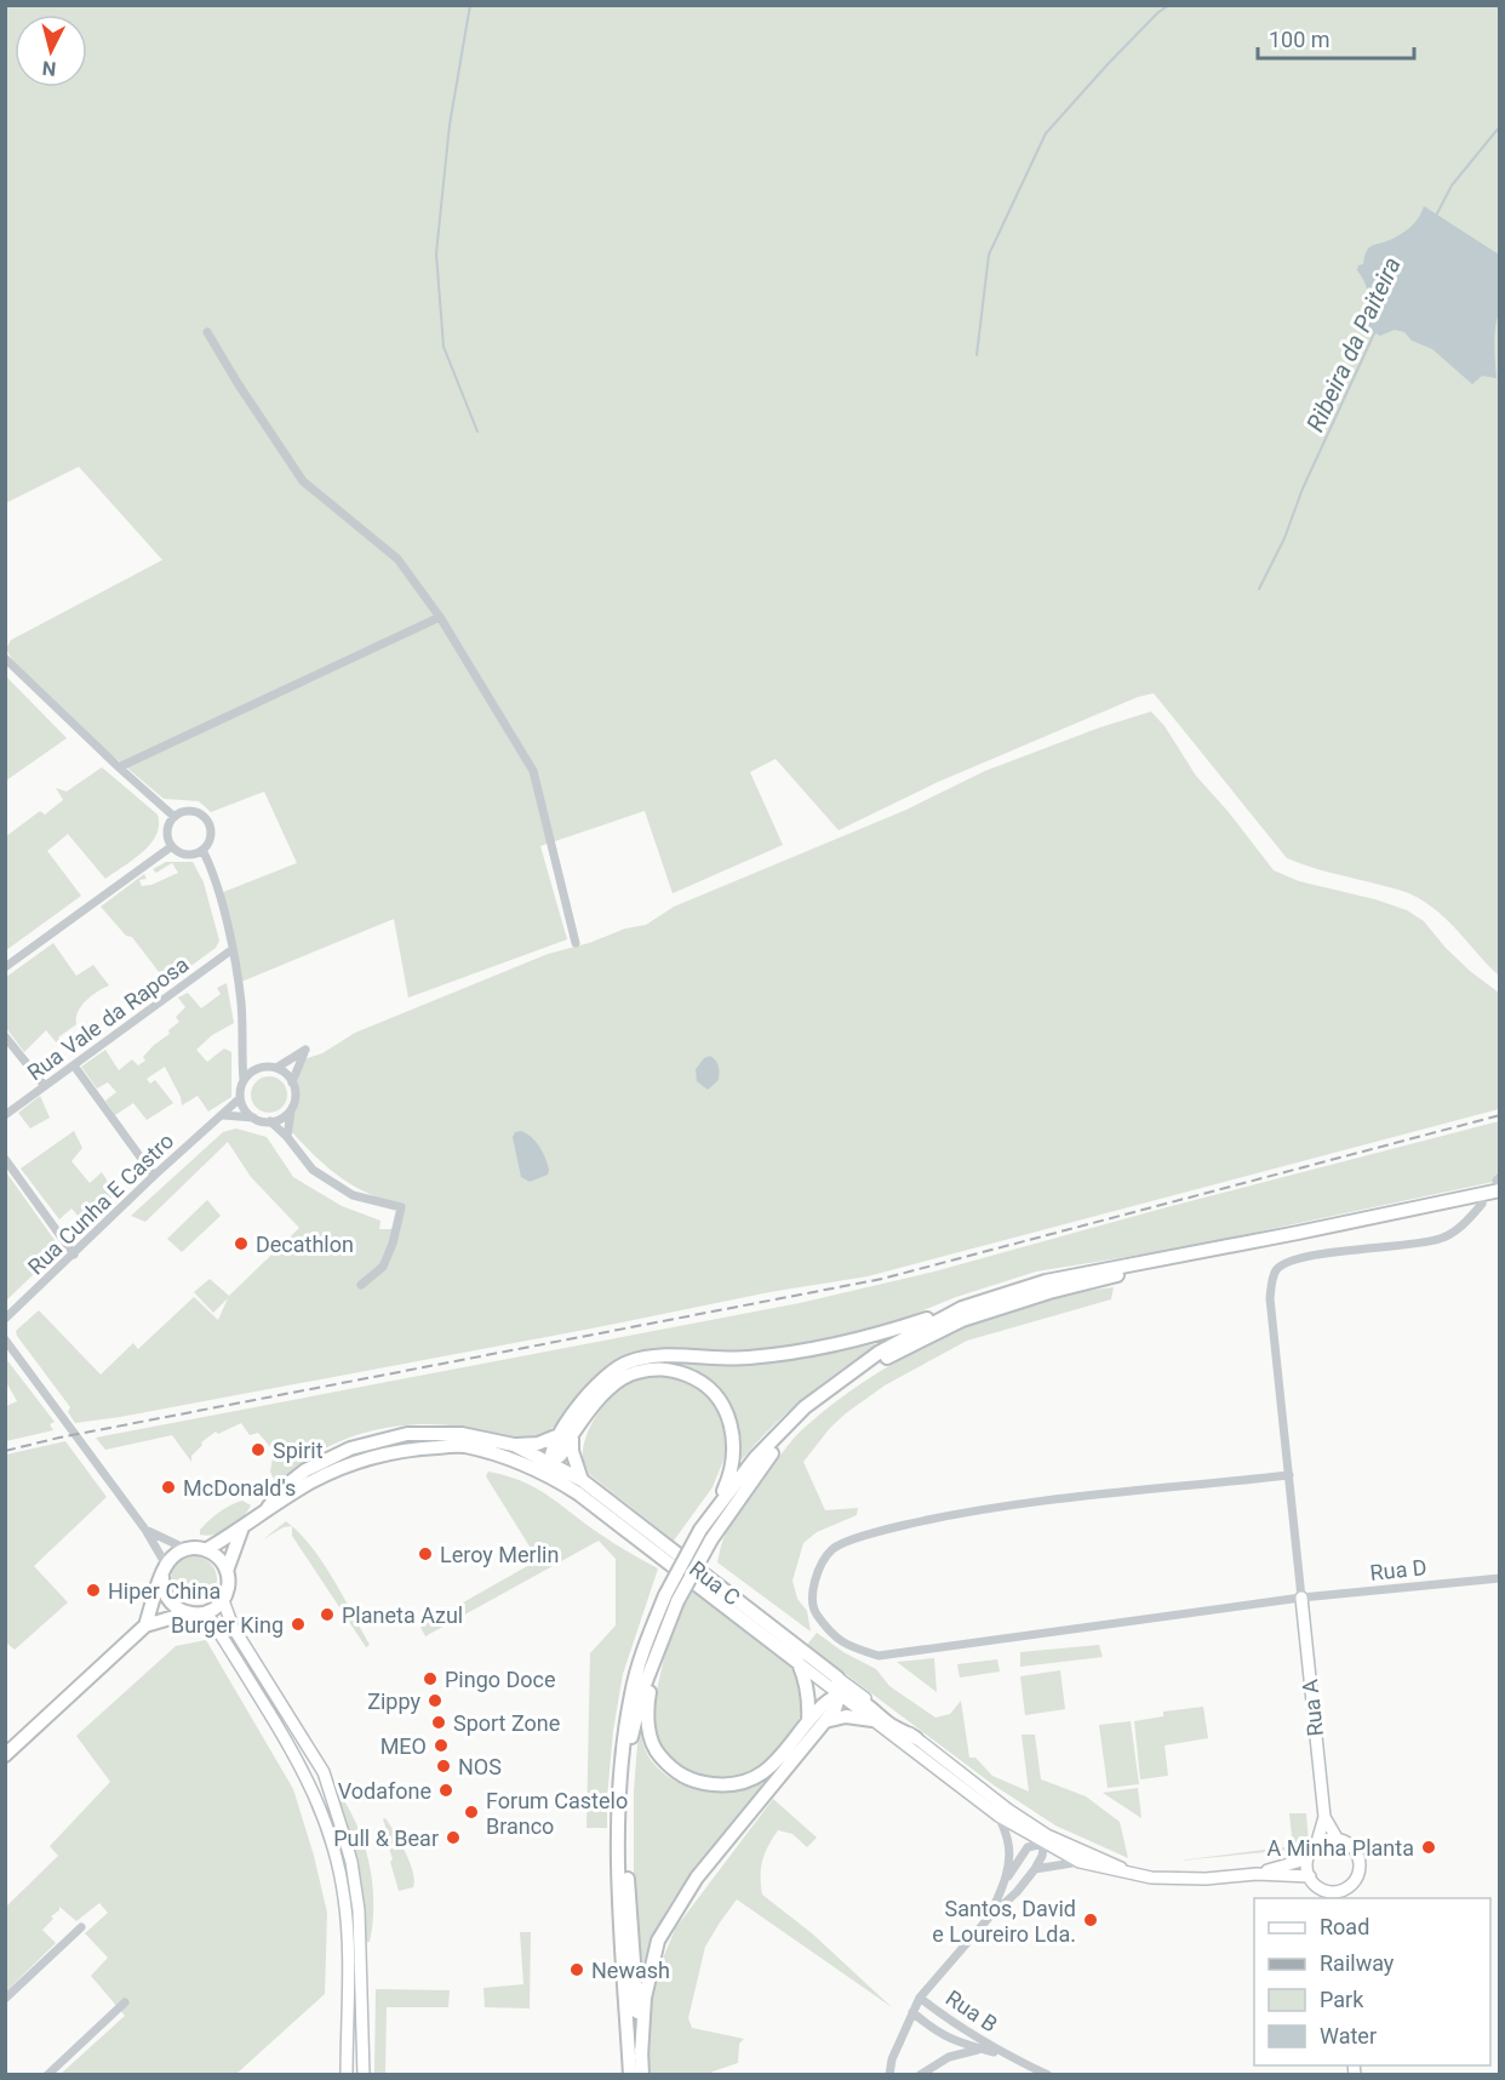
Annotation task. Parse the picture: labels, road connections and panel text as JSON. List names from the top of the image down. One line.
{"streets":{"main road":["Rua C"],"street":["Rua Vale da Raposa","Rua Cunha E Castro","Rua D","Rua A","Rua B"]},"crossings":[["Rua D","Rua A"],["Rua C","Rua A"]],"water":["Ribeira da Paiteira"],"places":["Decathlon","Spirit","McDonald's","Leroy Merlin","Hiper China","Planeta Azul","Burger King","Pingo Doce","Zippy","Sport Zone","MEO","NOS","Vodafone","Forum Castelo Branco","Pull & Bear","A Minha Planta","Santos, David e Loureiro Lda.","Newash"],"legend":["Road","Railway","Park","Water"],"scale_bar":"100 m","north":"bottom"}
